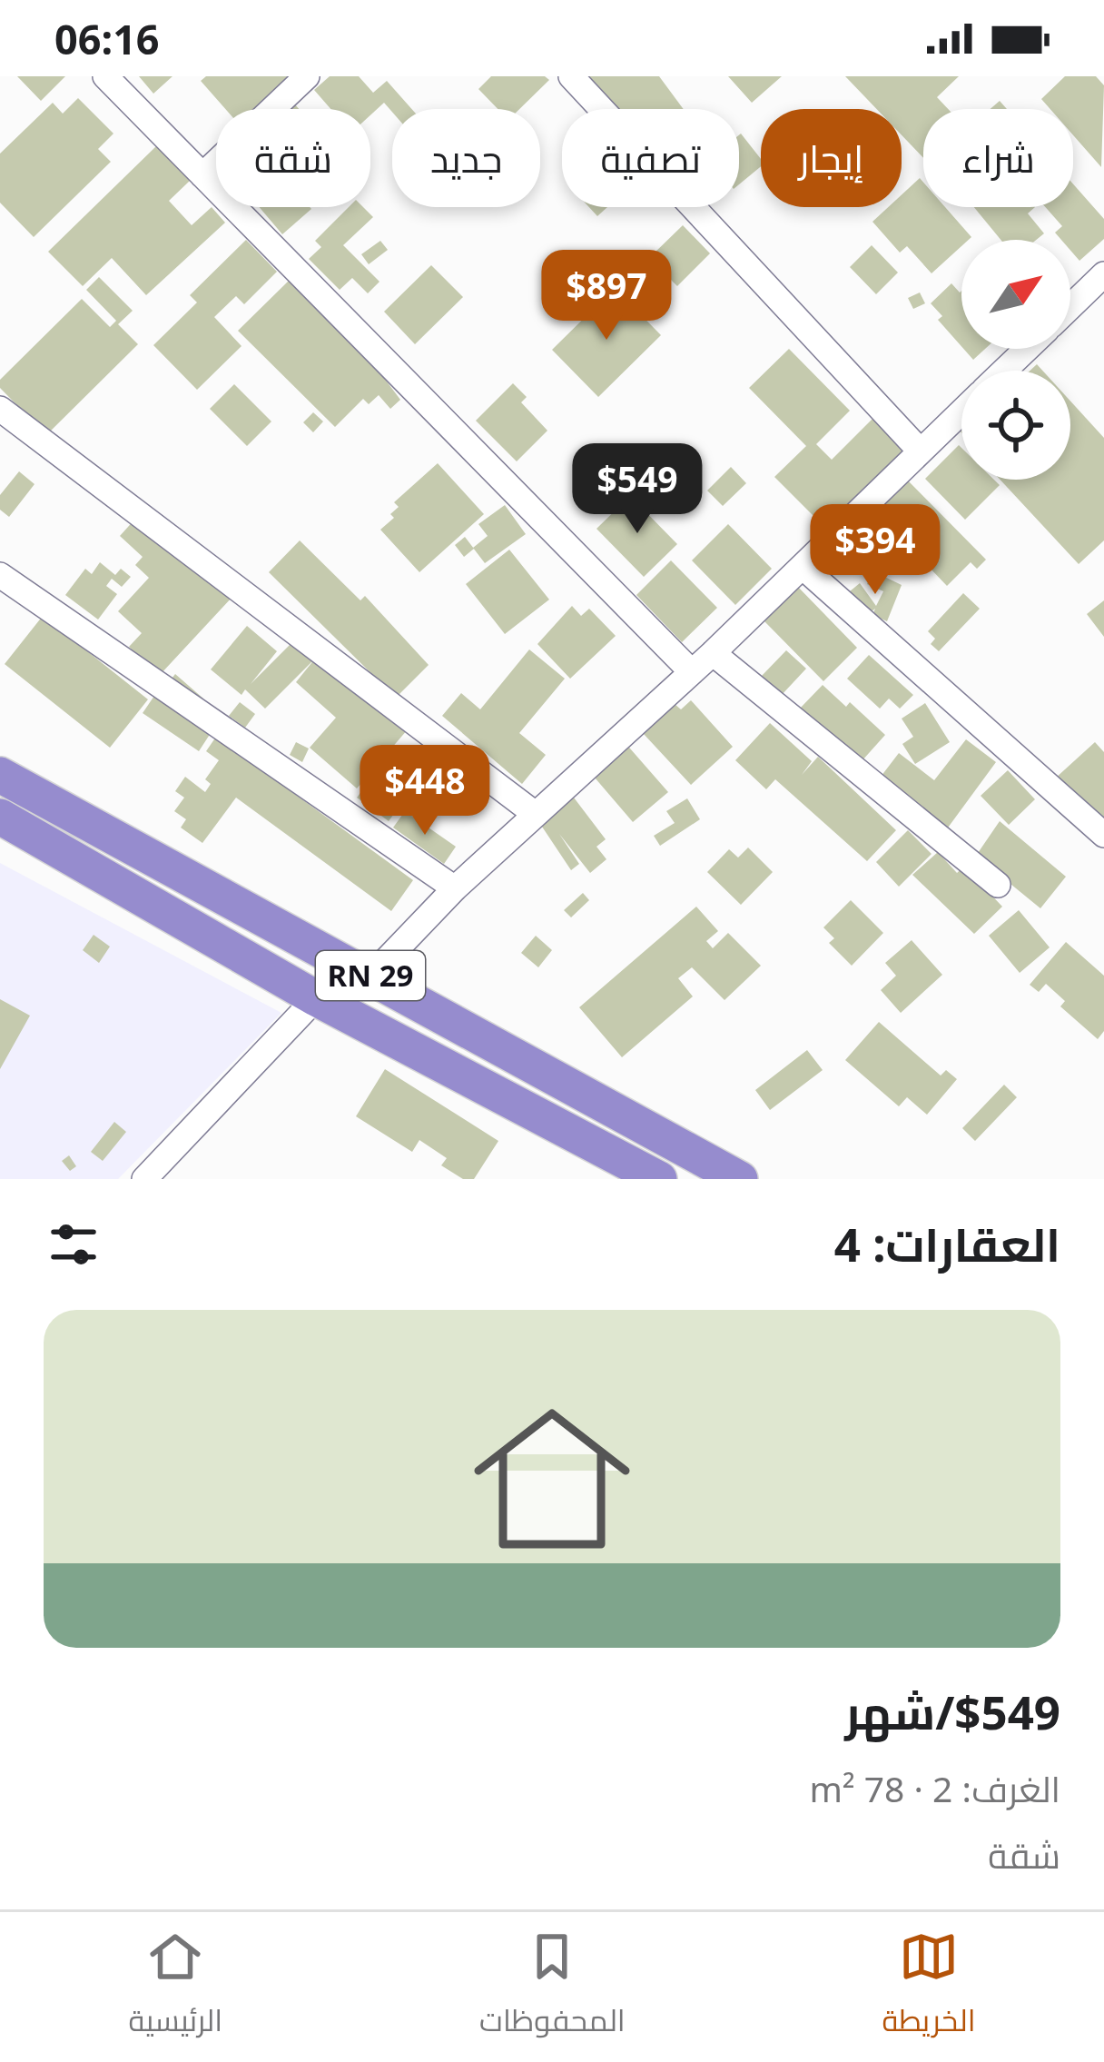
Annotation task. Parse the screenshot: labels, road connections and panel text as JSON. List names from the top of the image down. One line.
{"streets":{"highway":["RN 29"]},"north":"top right","page":{"status":"06:16","chip":["شراء","إيجار","تصفية","جديد","شقة"],"price":["$897","$549","$394","$448"],"heading":"العقارات: 4","list":[{"name":"$549/شهر","note":"الغرف: 2 · 78 m² · شقة"}],"tabs":["الخريطة","المحفوظات","الرئيسية"]}}
